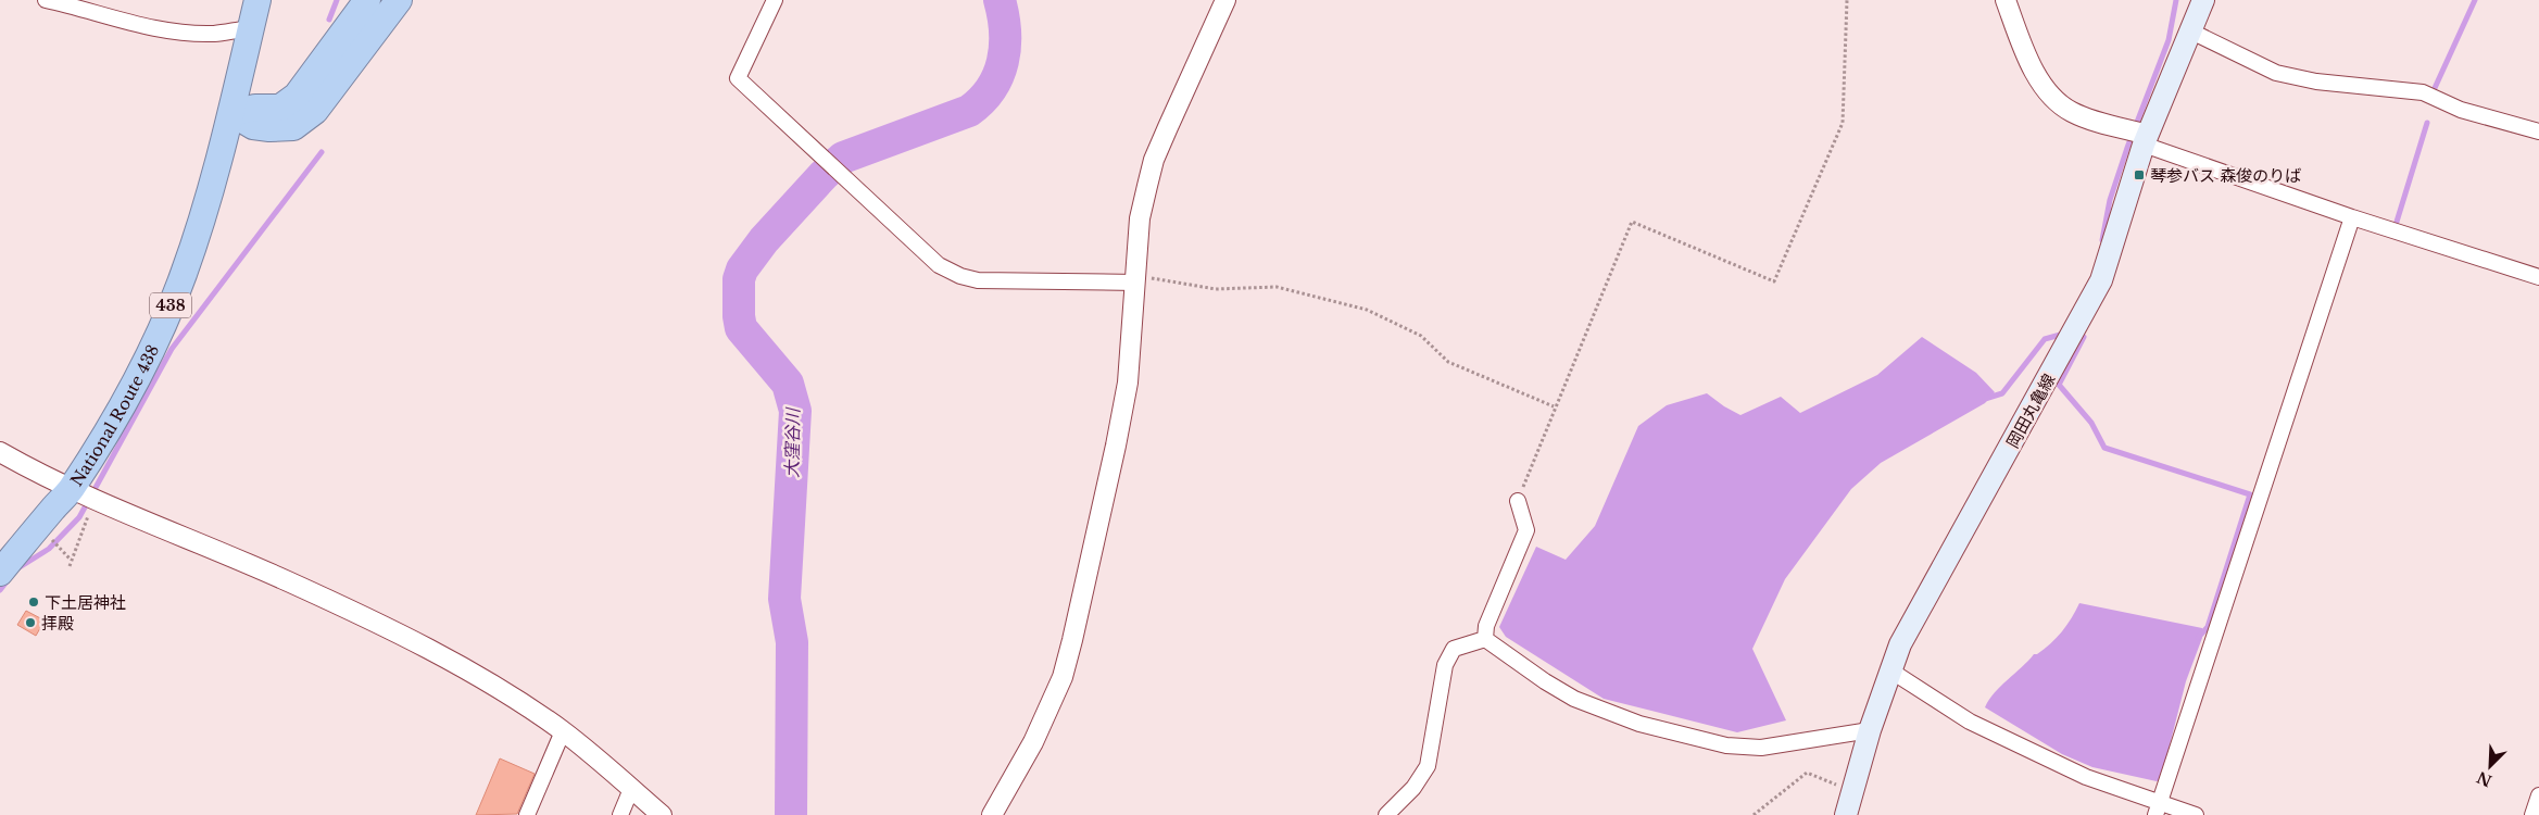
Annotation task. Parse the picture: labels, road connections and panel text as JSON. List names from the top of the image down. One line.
{"streets":{"highway":["438","National Route 438"],"main road":["岡田丸亀線"]},"water":["大窪谷川"],"places":{"transit":["琴参バス 森俊のりば"],"other":["下土居神社","拝殿"]},"north":"bottom left"}
